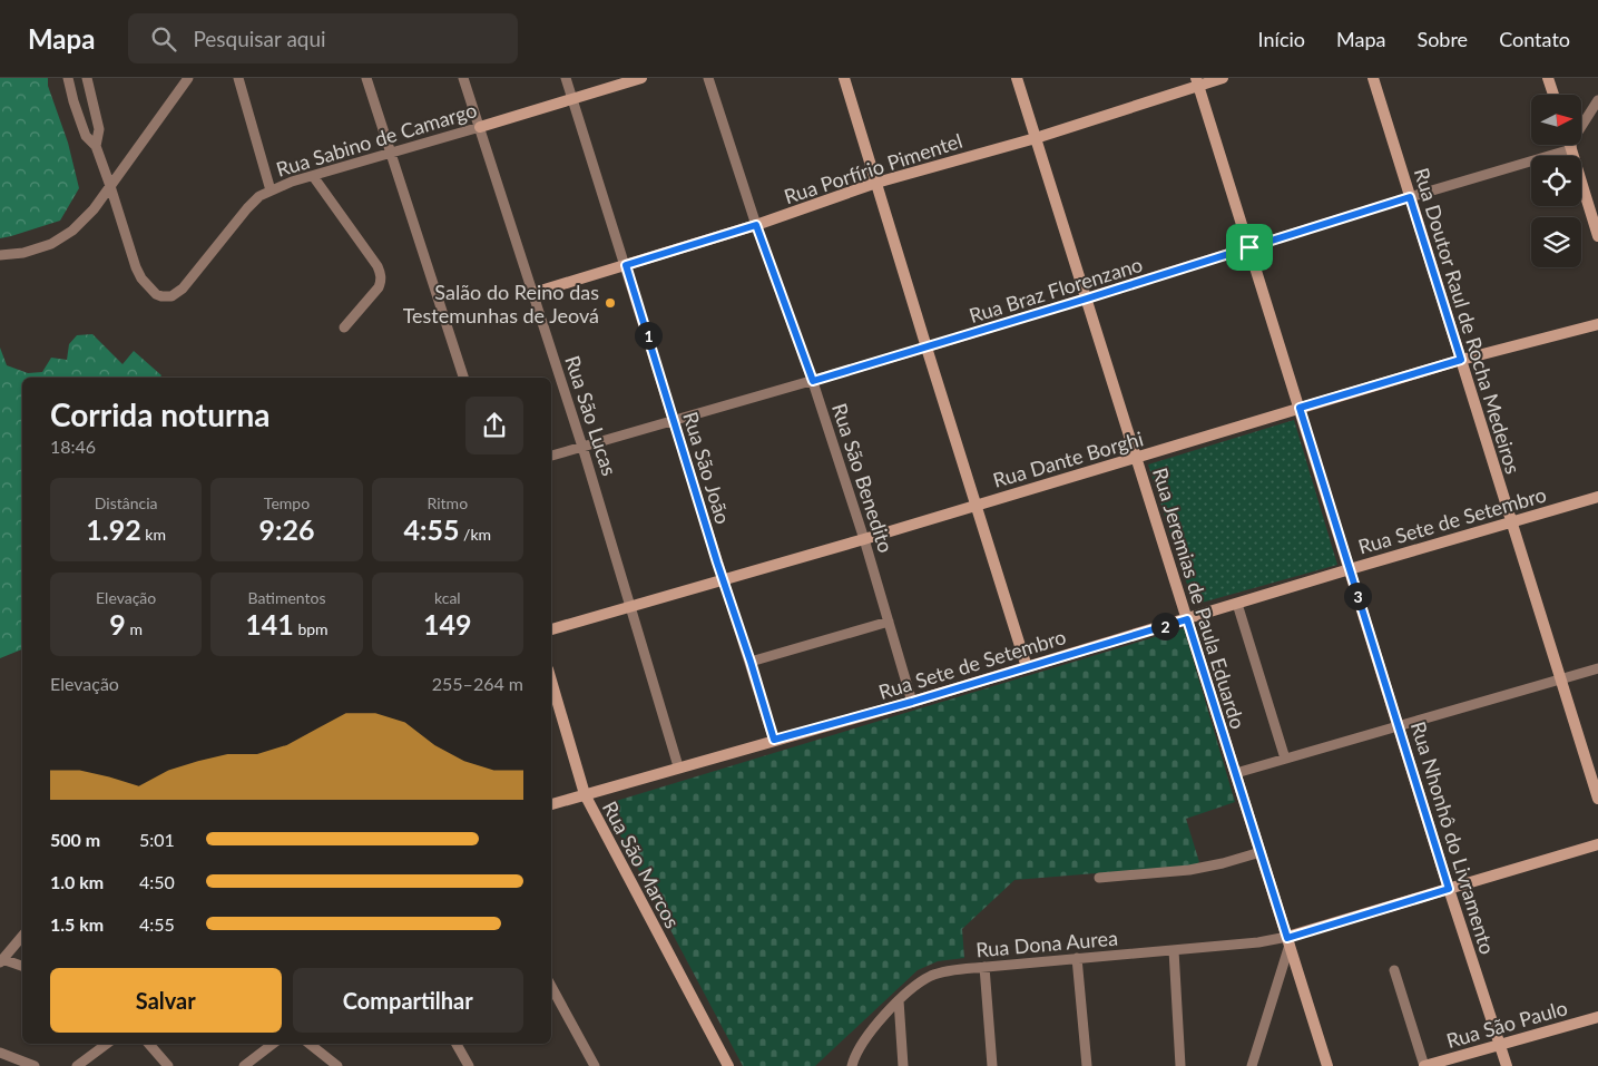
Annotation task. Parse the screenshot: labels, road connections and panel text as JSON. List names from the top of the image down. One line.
{"streets":{"street":["Rua Sabino de Camargo","Rua Porfírio Pimentel","Rua Braz Florenzano","Rua Doutor Raul de Rocha Medeiros","Rua São Lucas","Rua Dante Borghi","Rua São João","Rua São Benedito","Rua Sete de Setembro","Rua Jeremias de Paula Eduardo","Rua Nhonhô do Livramento","Rua São Marcos","Rua Dona Aurea","Rua São Paulo"]},"crossings":[["Rua Sabino de Camargo","Rua São Lucas"],["Rua Sabino de Camargo","Rua São João"],["Rua Porfírio Pimentel","Rua São Lucas"],["Rua Porfírio Pimentel","Rua São João"],["Rua Porfírio Pimentel","Rua São Benedito"],["Rua Porfírio Pimentel","Rua Jeremias de Paula Eduardo"],["Rua Porfírio Pimentel","Rua Nhonhô do Livramento"],["Rua Braz Florenzano","Rua Doutor Raul de Rocha Medeiros"],["Rua Braz Florenzano","Rua São Lucas"],["Rua Braz Florenzano","Rua São João"],["Rua Braz Florenzano","Rua São Benedito"],["Rua Braz Florenzano","Rua Jeremias de Paula Eduardo"],["Rua Braz Florenzano","Rua Nhonhô do Livramento"],["Rua Doutor Raul de Rocha Medeiros","Rua Dante Borghi"],["Rua Doutor Raul de Rocha Medeiros","Rua Sete de Setembro"],["Rua São Lucas","Rua Dante Borghi"],["Rua São Lucas","Rua Sete de Setembro"],["Rua Dante Borghi","Rua São João"],["Rua Dante Borghi","Rua São Benedito"],["Rua Dante Borghi","Rua Jeremias de Paula Eduardo"],["Rua Dante Borghi","Rua Nhonhô do Livramento"],["Rua São João","Rua Sete de Setembro"],["Rua São Benedito","Rua Sete de Setembro"],["Rua Sete de Setembro","Rua Jeremias de Paula Eduardo"],["Rua Sete de Setembro","Rua Nhonhô do Livramento"],["Rua Sete de Setembro","Rua São Marcos"],["Rua Jeremias de Paula Eduardo","Rua Dona Aurea"],["Rua Nhonhô do Livramento","Rua São Paulo"]],"places":["Salão do Reino das Testemunhas de Jeová"],"north":"right","page":{"header":"Mapa","search":"Pesquisar aqui","nav":["Início","Mapa","Sobre","Contato"],"pins":["1","3","2"],"heading":["Corrida noturna","18:46"],"stats":[["Distância","1.92 km"],["Tempo","9:26"],["Ritmo","4:55 /km"],["Elevação","9 m"],["Batimentos","141 bpm"],["kcal","149"]],"chart":["Elevação","255–264 m"],"list":[{"name":"500 m","note":"5:01"},{"name":"1.0 km","note":"4:50"},{"name":"1.5 km","note":"4:55"}],"buttons":["Salvar","Compartilhar"]}}
